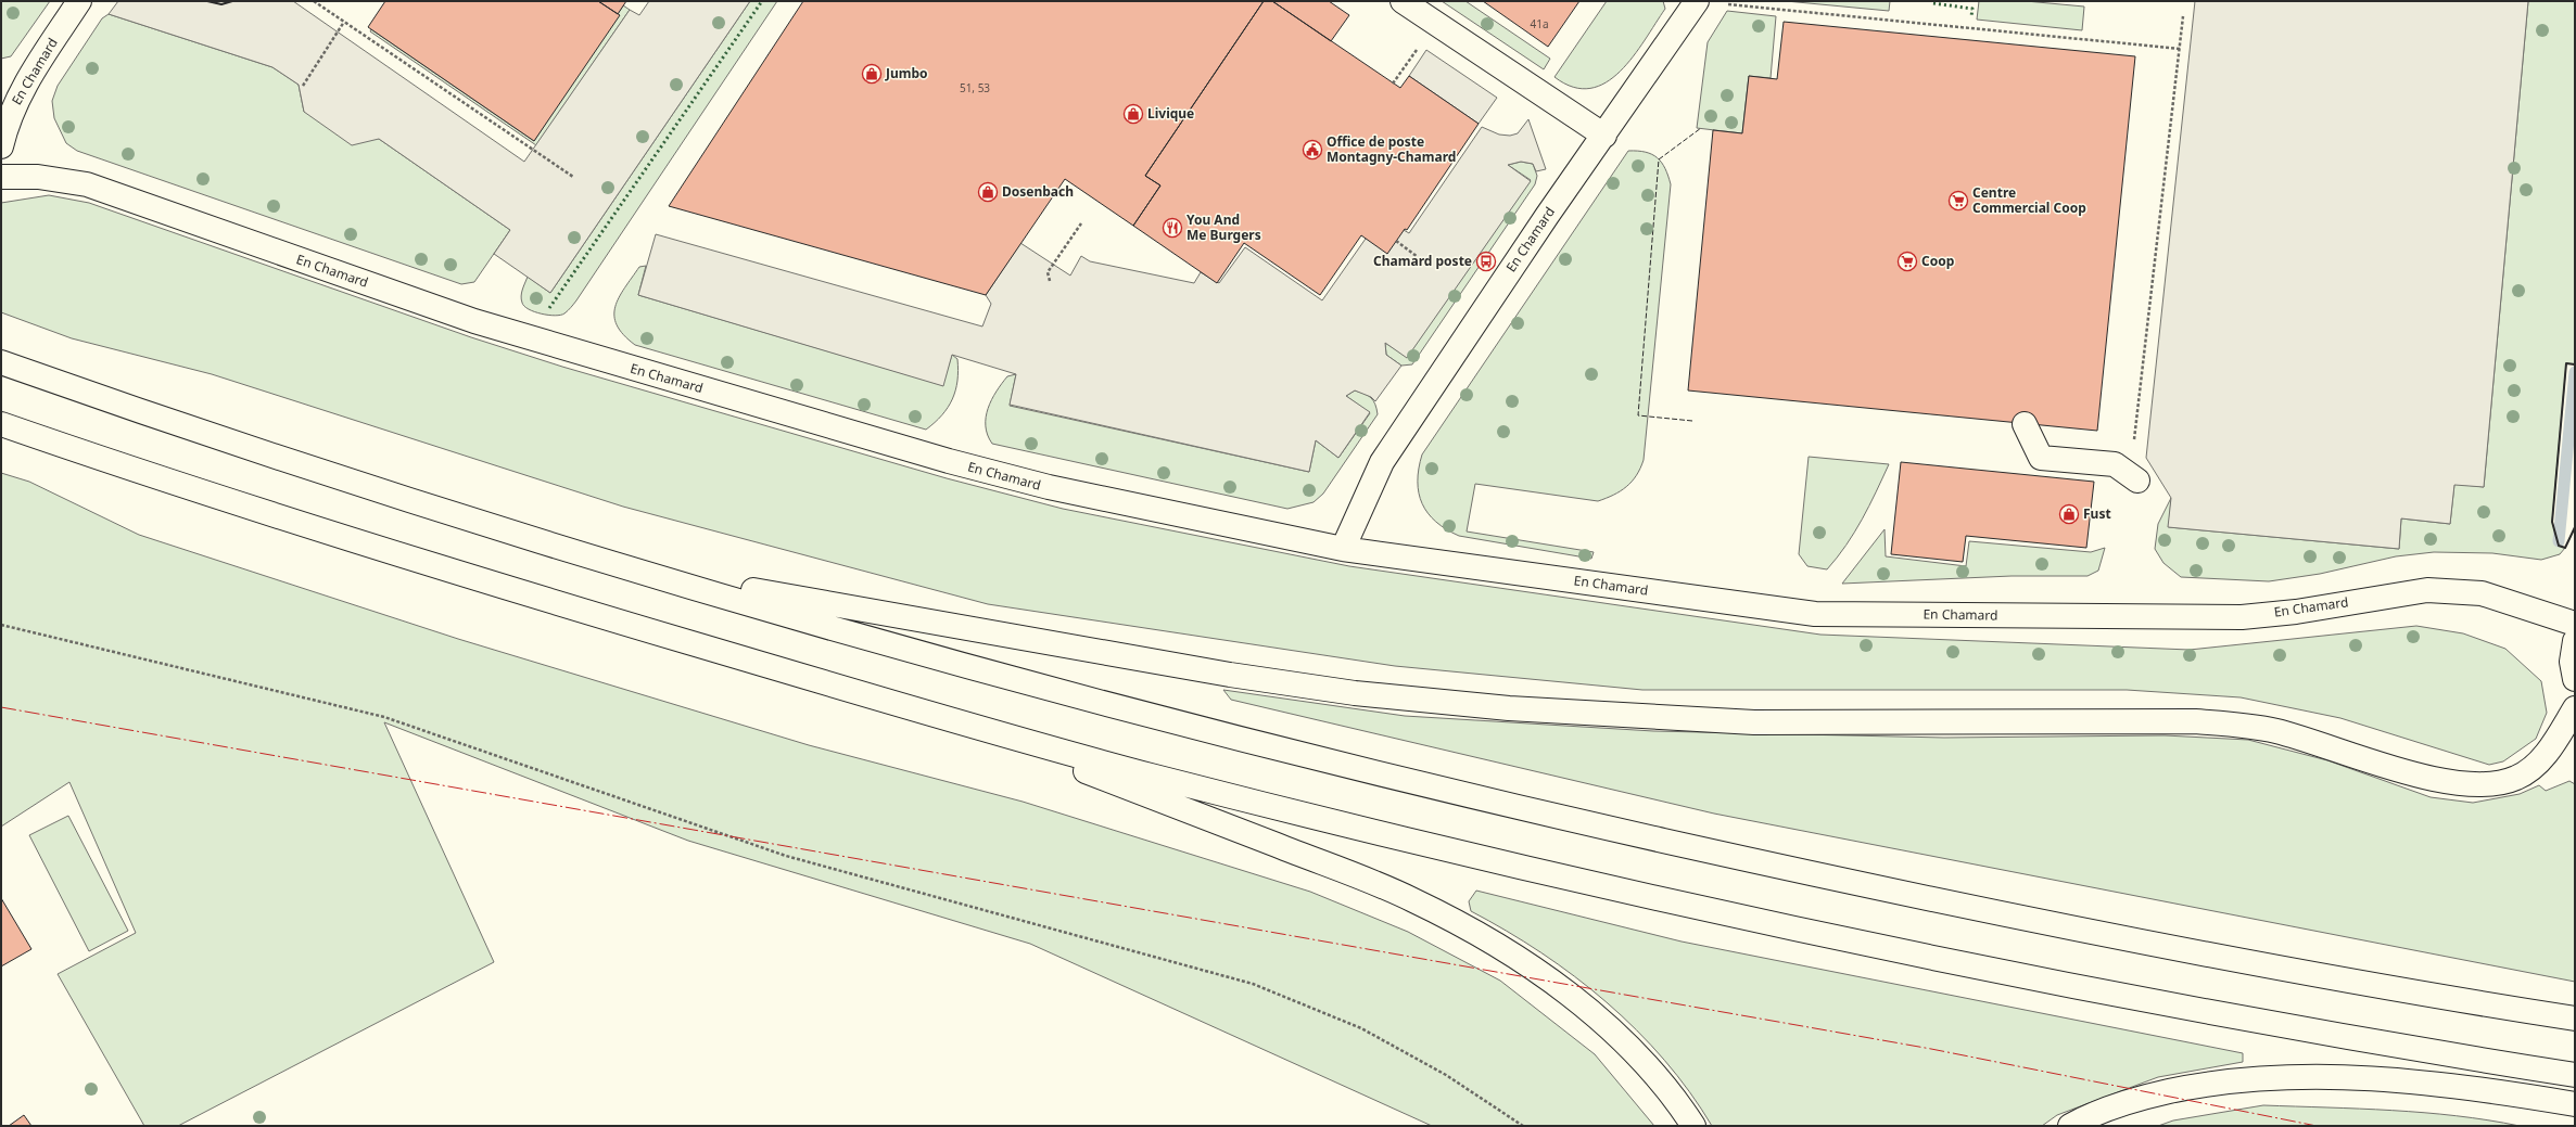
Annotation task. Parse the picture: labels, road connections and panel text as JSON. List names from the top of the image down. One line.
{"streets":{"main road":["En Chamard"]},"places":{"shop":["Jumbo","Livique","Dosenbach","Fust"],"public building":["Office de poste Montagny-Chamard"],"supermarket":["Centre Commercial Coop","Coop"],"restaurant":["You And Me Burgers"],"bus stop":["Chamard poste"]},"house_numbers":["41a","51, 53"]}
